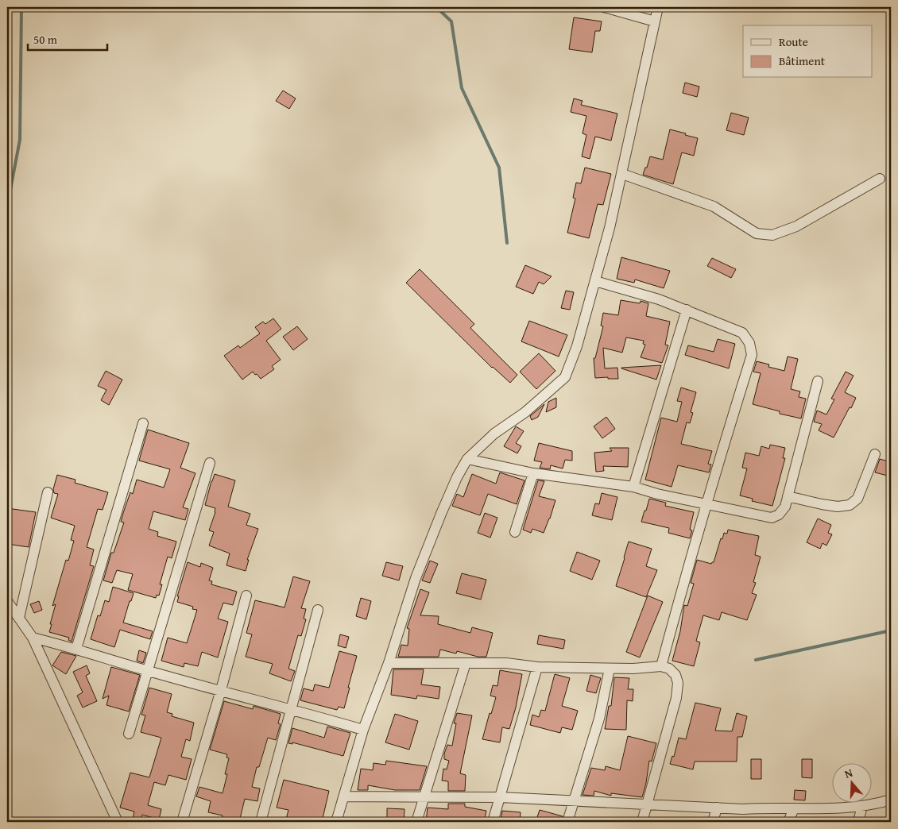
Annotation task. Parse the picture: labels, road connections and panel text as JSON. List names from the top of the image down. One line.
{"legend":["Route","Bâtiment"],"scale_bar":"50 m","north":"top"}
